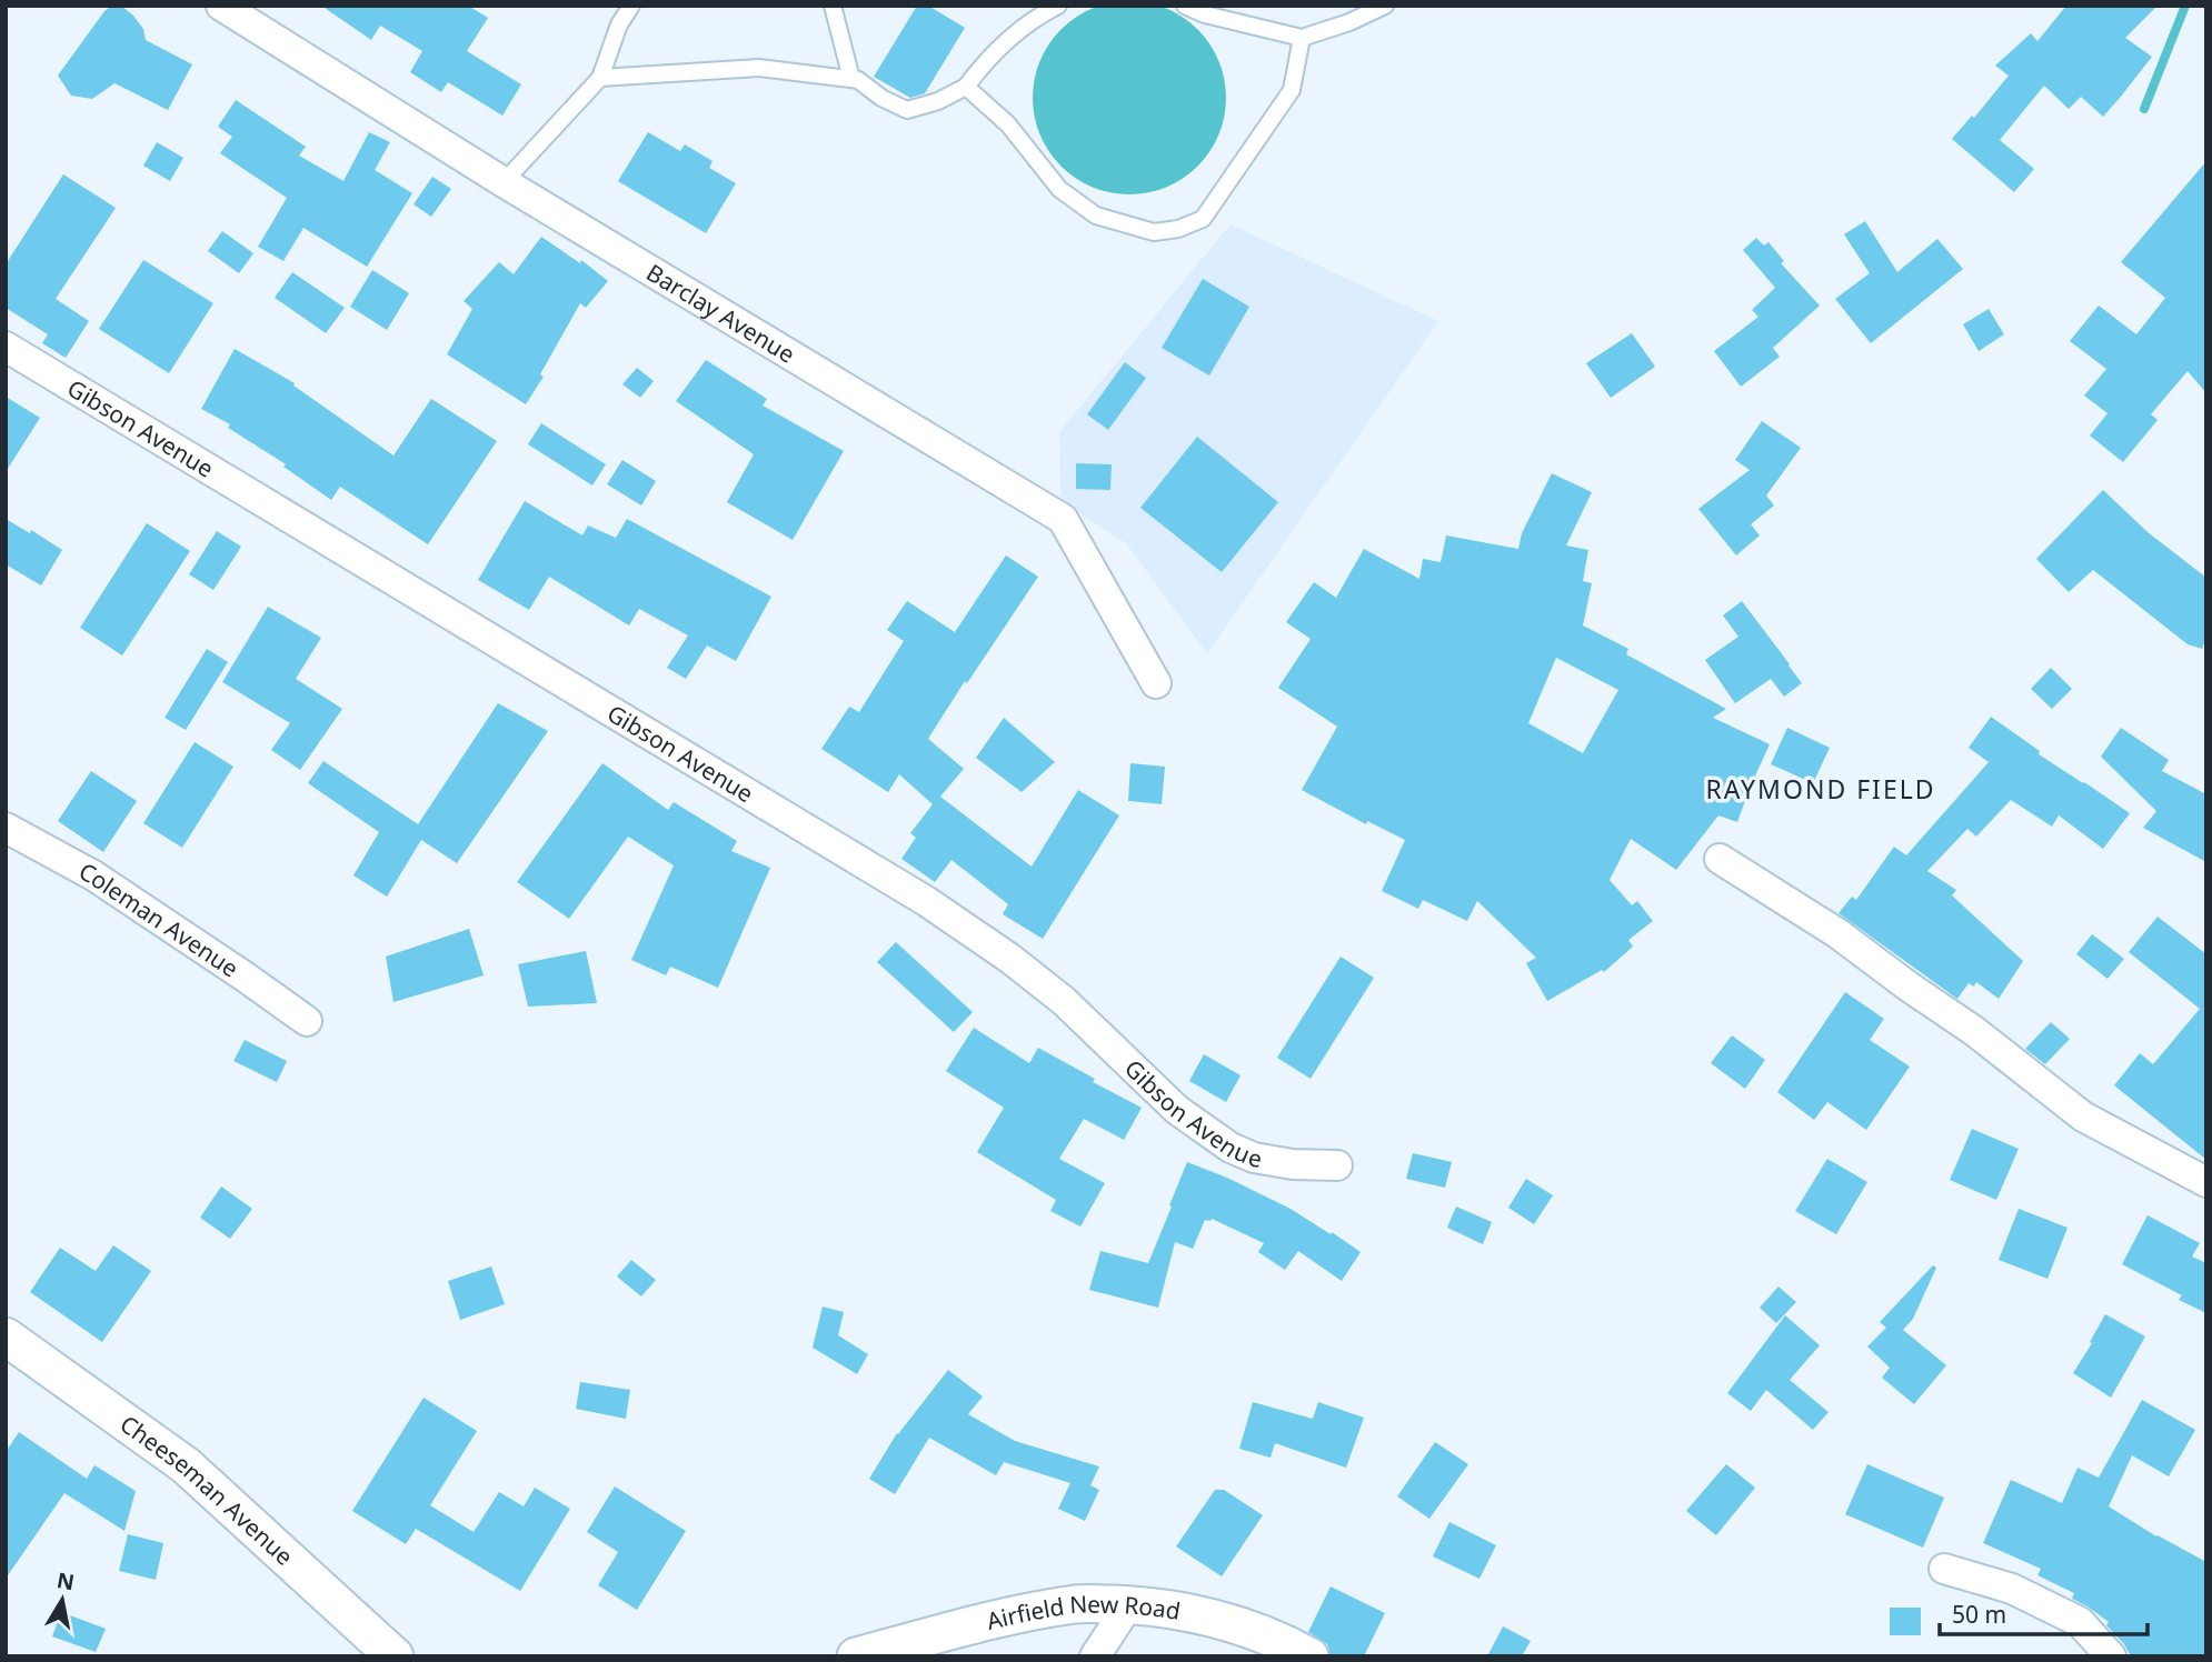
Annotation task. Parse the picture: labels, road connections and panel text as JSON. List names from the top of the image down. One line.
{"streets":{"street":["Barclay Avenue","Gibson Avenue","Coleman Avenue","Cheeseman Avenue","Airfield New Road"]},"districts":["RAYMOND FIELD"],"scale_bar":"50 m","north":"top"}
